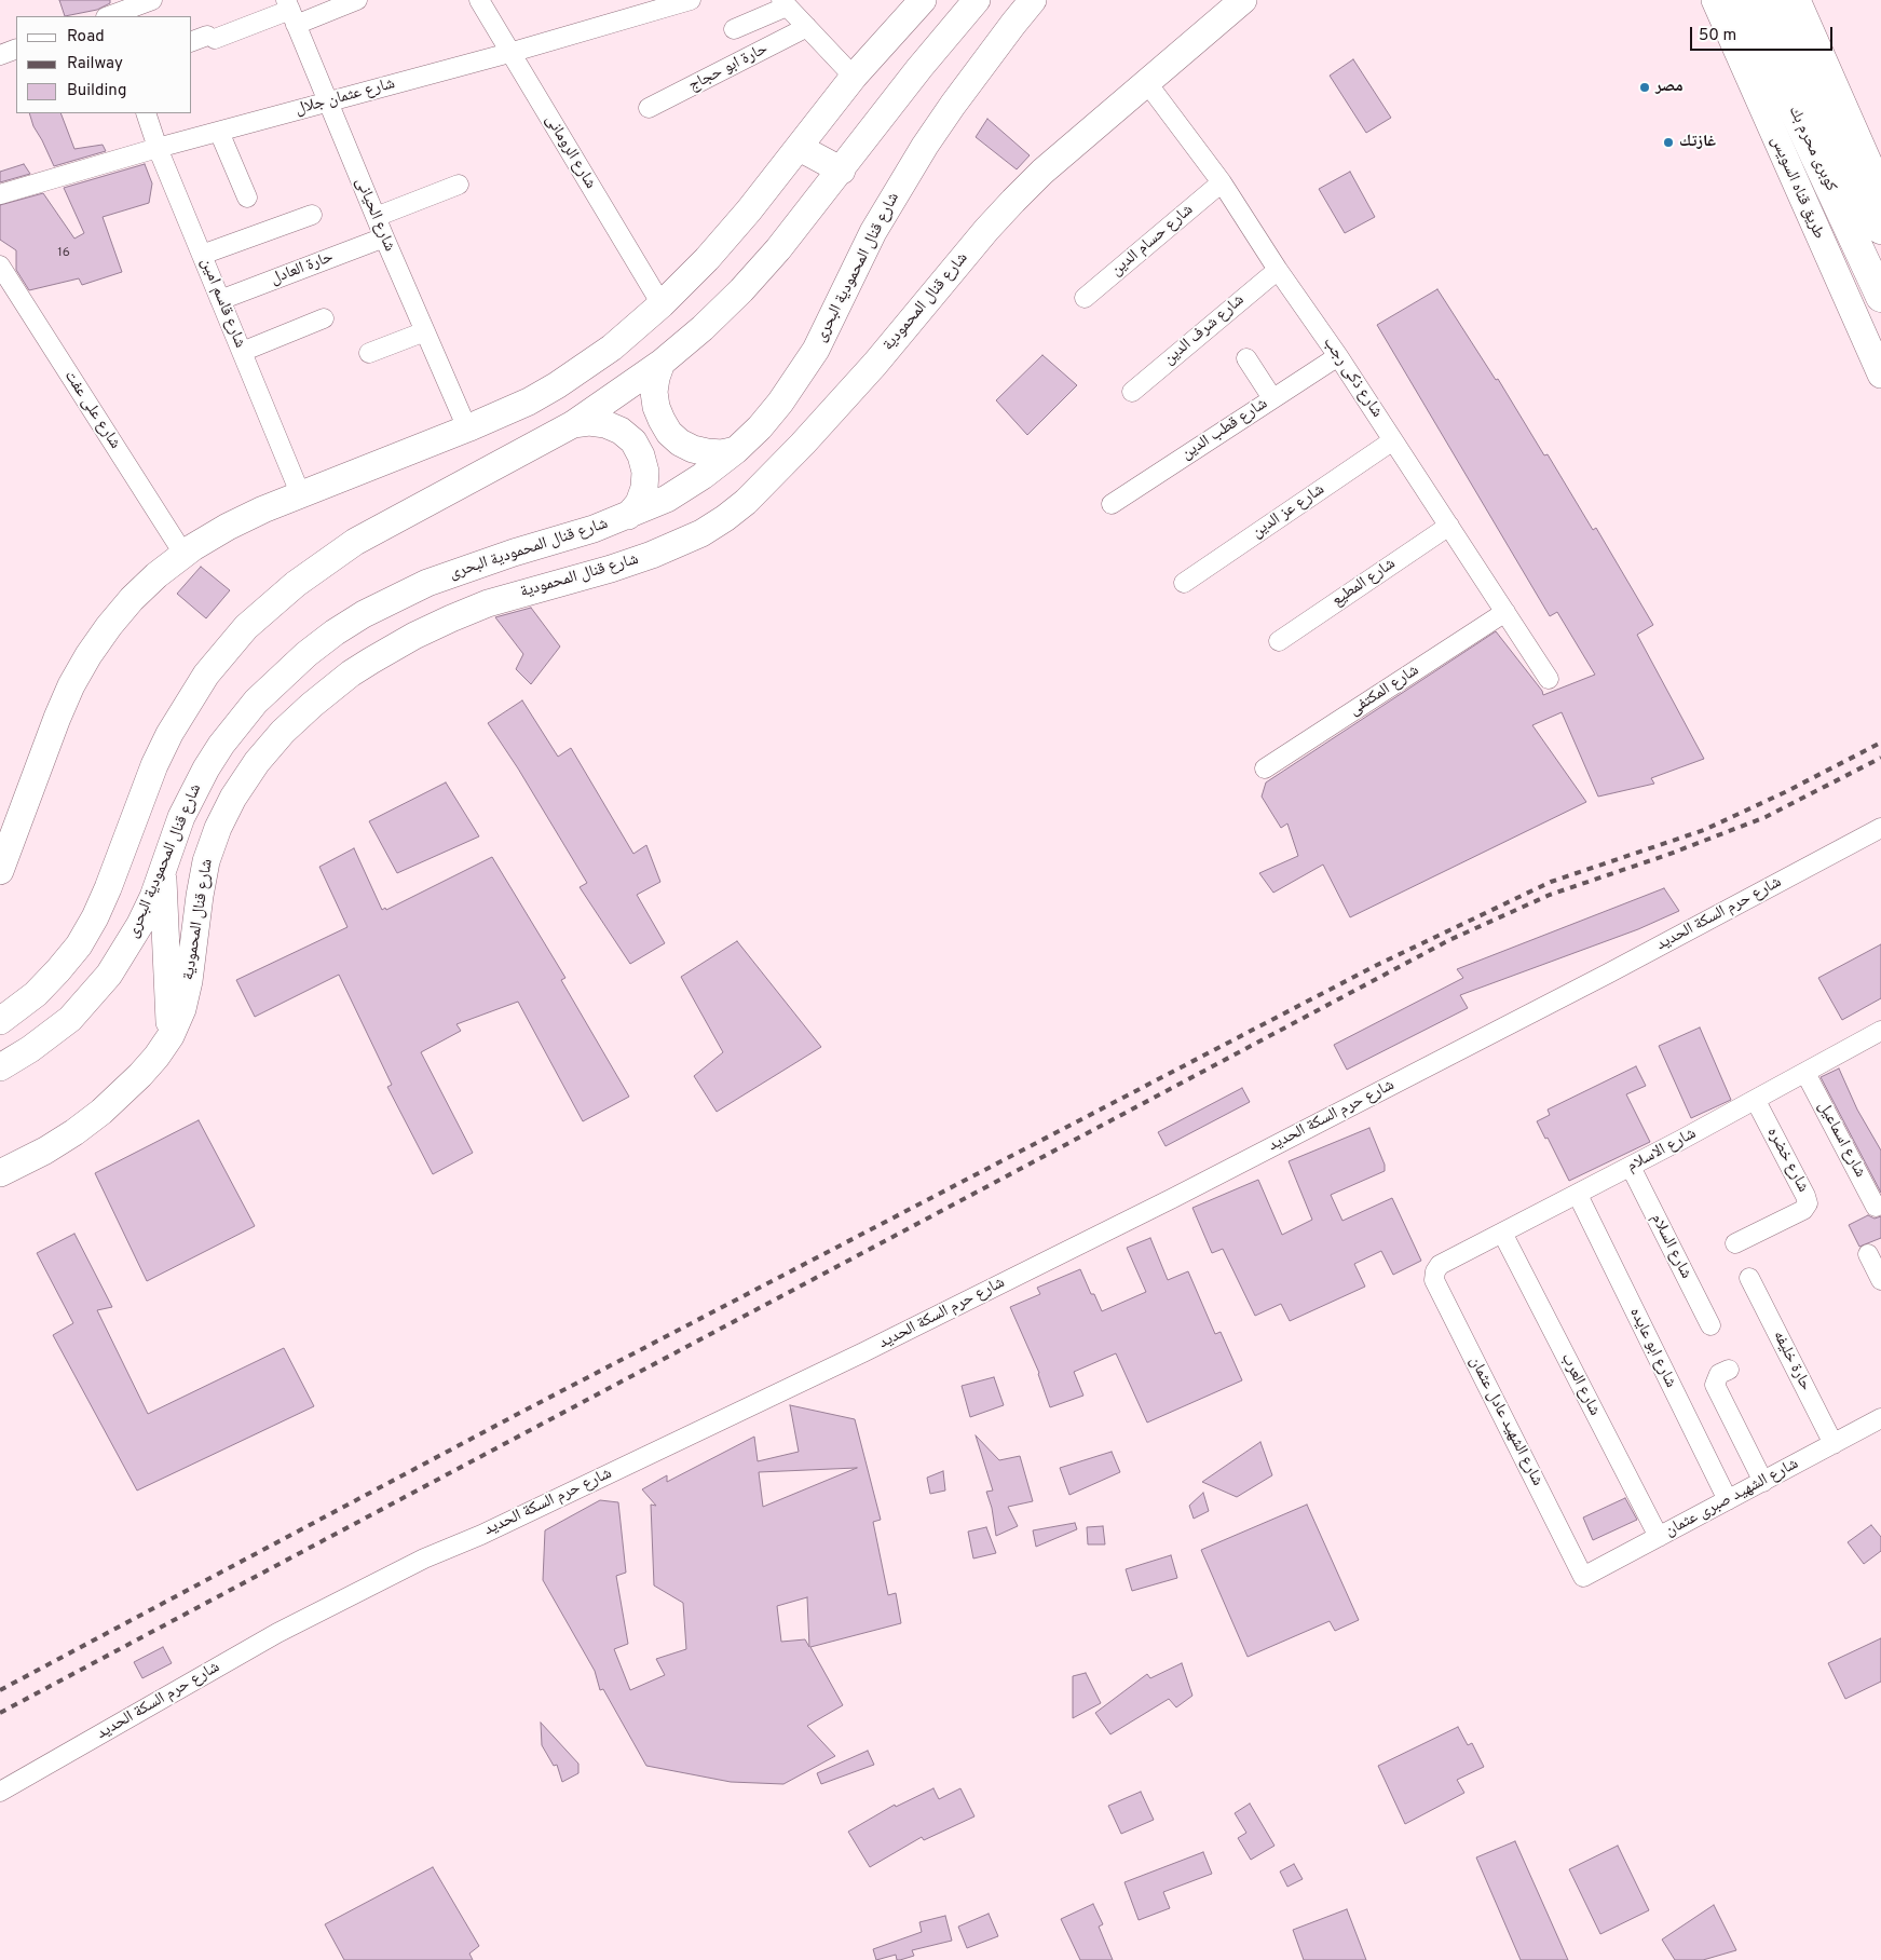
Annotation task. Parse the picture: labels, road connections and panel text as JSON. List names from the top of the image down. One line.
{"streets":{"highway":["كوبرى محرم بك"],"street":["حارة ابو حجاج","شارع عثمان جلال","شارع الرومانى","طريق قناه السويس","شارع الحيانى","شارع حسام الدين","شارع قنال المحمودية البحرى","حارة العادل","شارع قنال المحمودية","شارع قاسم امين","شارع شرف الدين","شارع ذكى رجب","شارع على عفت","شارع قطب الدين","شارع عز الدين","شارع المطيع","شارع المكتفى","شارع حرم السكة الحديد","شارع اسماعيل","شارع الاسلام","شارع خضره","شارع السلام","شارع ابو عايده","حارة خليفه","شارع العرب","شارع الشهيد عادل عثمان","شارع الشهيد صبرى عثمان"]},"crossings":[["شارع عثمان جلال","شارع الرومانى"],["شارع عثمان جلال","شارع الحيانى"],["شارع عثمان جلال","شارع قاسم امين"],["شارع الحيانى","حارة العادل"],["شارع حسام الدين","شارع ذكى رجب"],["حارة العادل","شارع قاسم امين"],["شارع قنال المحمودية","شارع ذكى رجب"],["شارع شرف الدين","شارع ذكى رجب"],["شارع ذكى رجب","شارع قطب الدين"],["شارع ذكى رجب","شارع عز الدين"],["شارع ذكى رجب","شارع المطيع"],["شارع ذكى رجب","شارع المكتفى"],["شارع اسماعيل","شارع الاسلام"],["شارع الاسلام","شارع خضره"],["شارع الاسلام","شارع السلام"],["شارع الاسلام","شارع ابو عايده"],["شارع الاسلام","شارع العرب"],["شارع الاسلام","شارع الشهيد عادل عثمان"],["شارع ابو عايده","شارع الشهيد صبرى عثمان"],["حارة خليفه","شارع الشهيد صبرى عثمان"],["شارع العرب","شارع الشهيد صبرى عثمان"],["شارع الشهيد عادل عثمان","شارع الشهيد صبرى عثمان"]],"places":["مصر","غازتك"],"house_numbers":["16"],"legend":["Road","Railway","Building"],"scale_bar":"50 m"}
